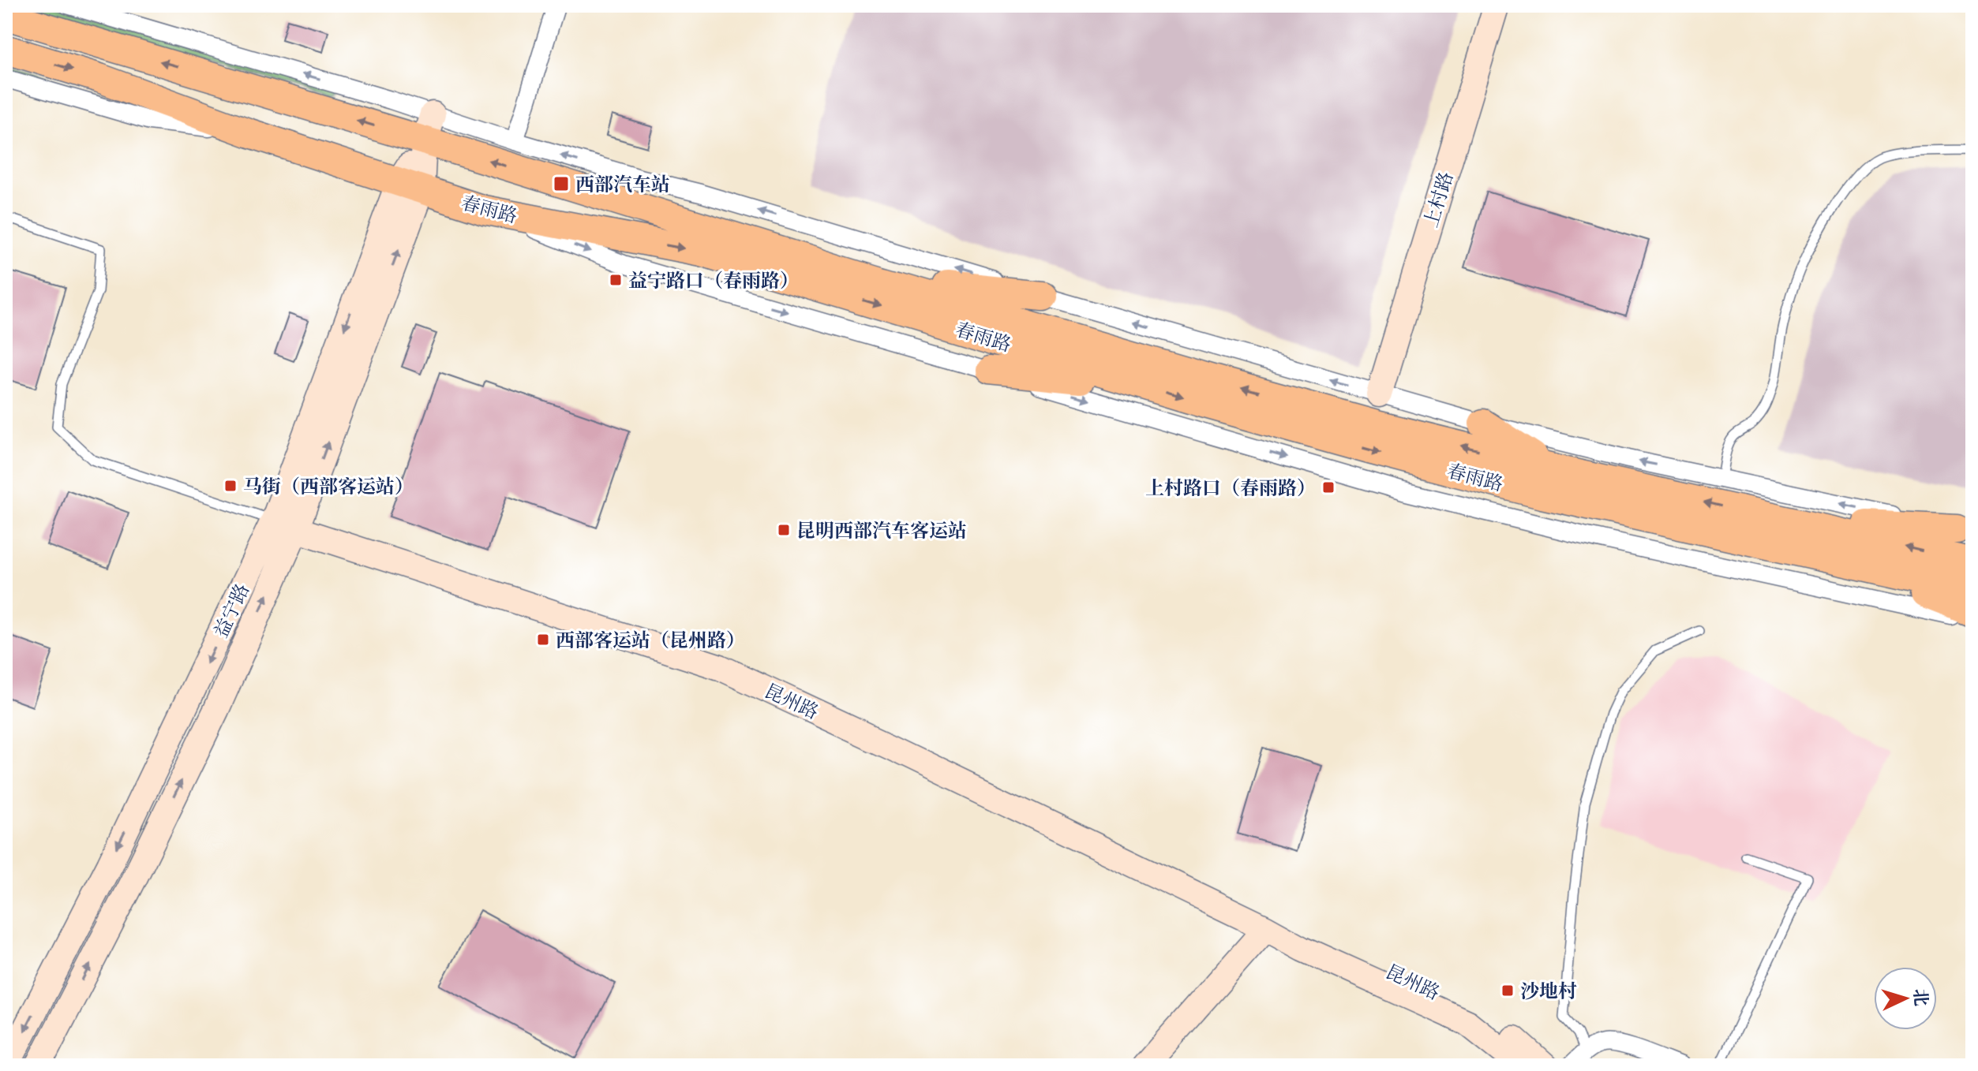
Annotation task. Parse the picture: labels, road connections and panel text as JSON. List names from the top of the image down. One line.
{"streets":{"main road":["上村路","春雨路","益宁路","昆州路"]},"crossings":[["春雨路","益宁路"],["益宁路","昆州路"]],"places":{"transit":["西部汽车站","益宁路口（春雨路）","马街（西部客运站）","上村路口（春雨路）","昆明西部汽车客运站","西部客运站（昆州路）","沙地村"]},"north":"right"}
